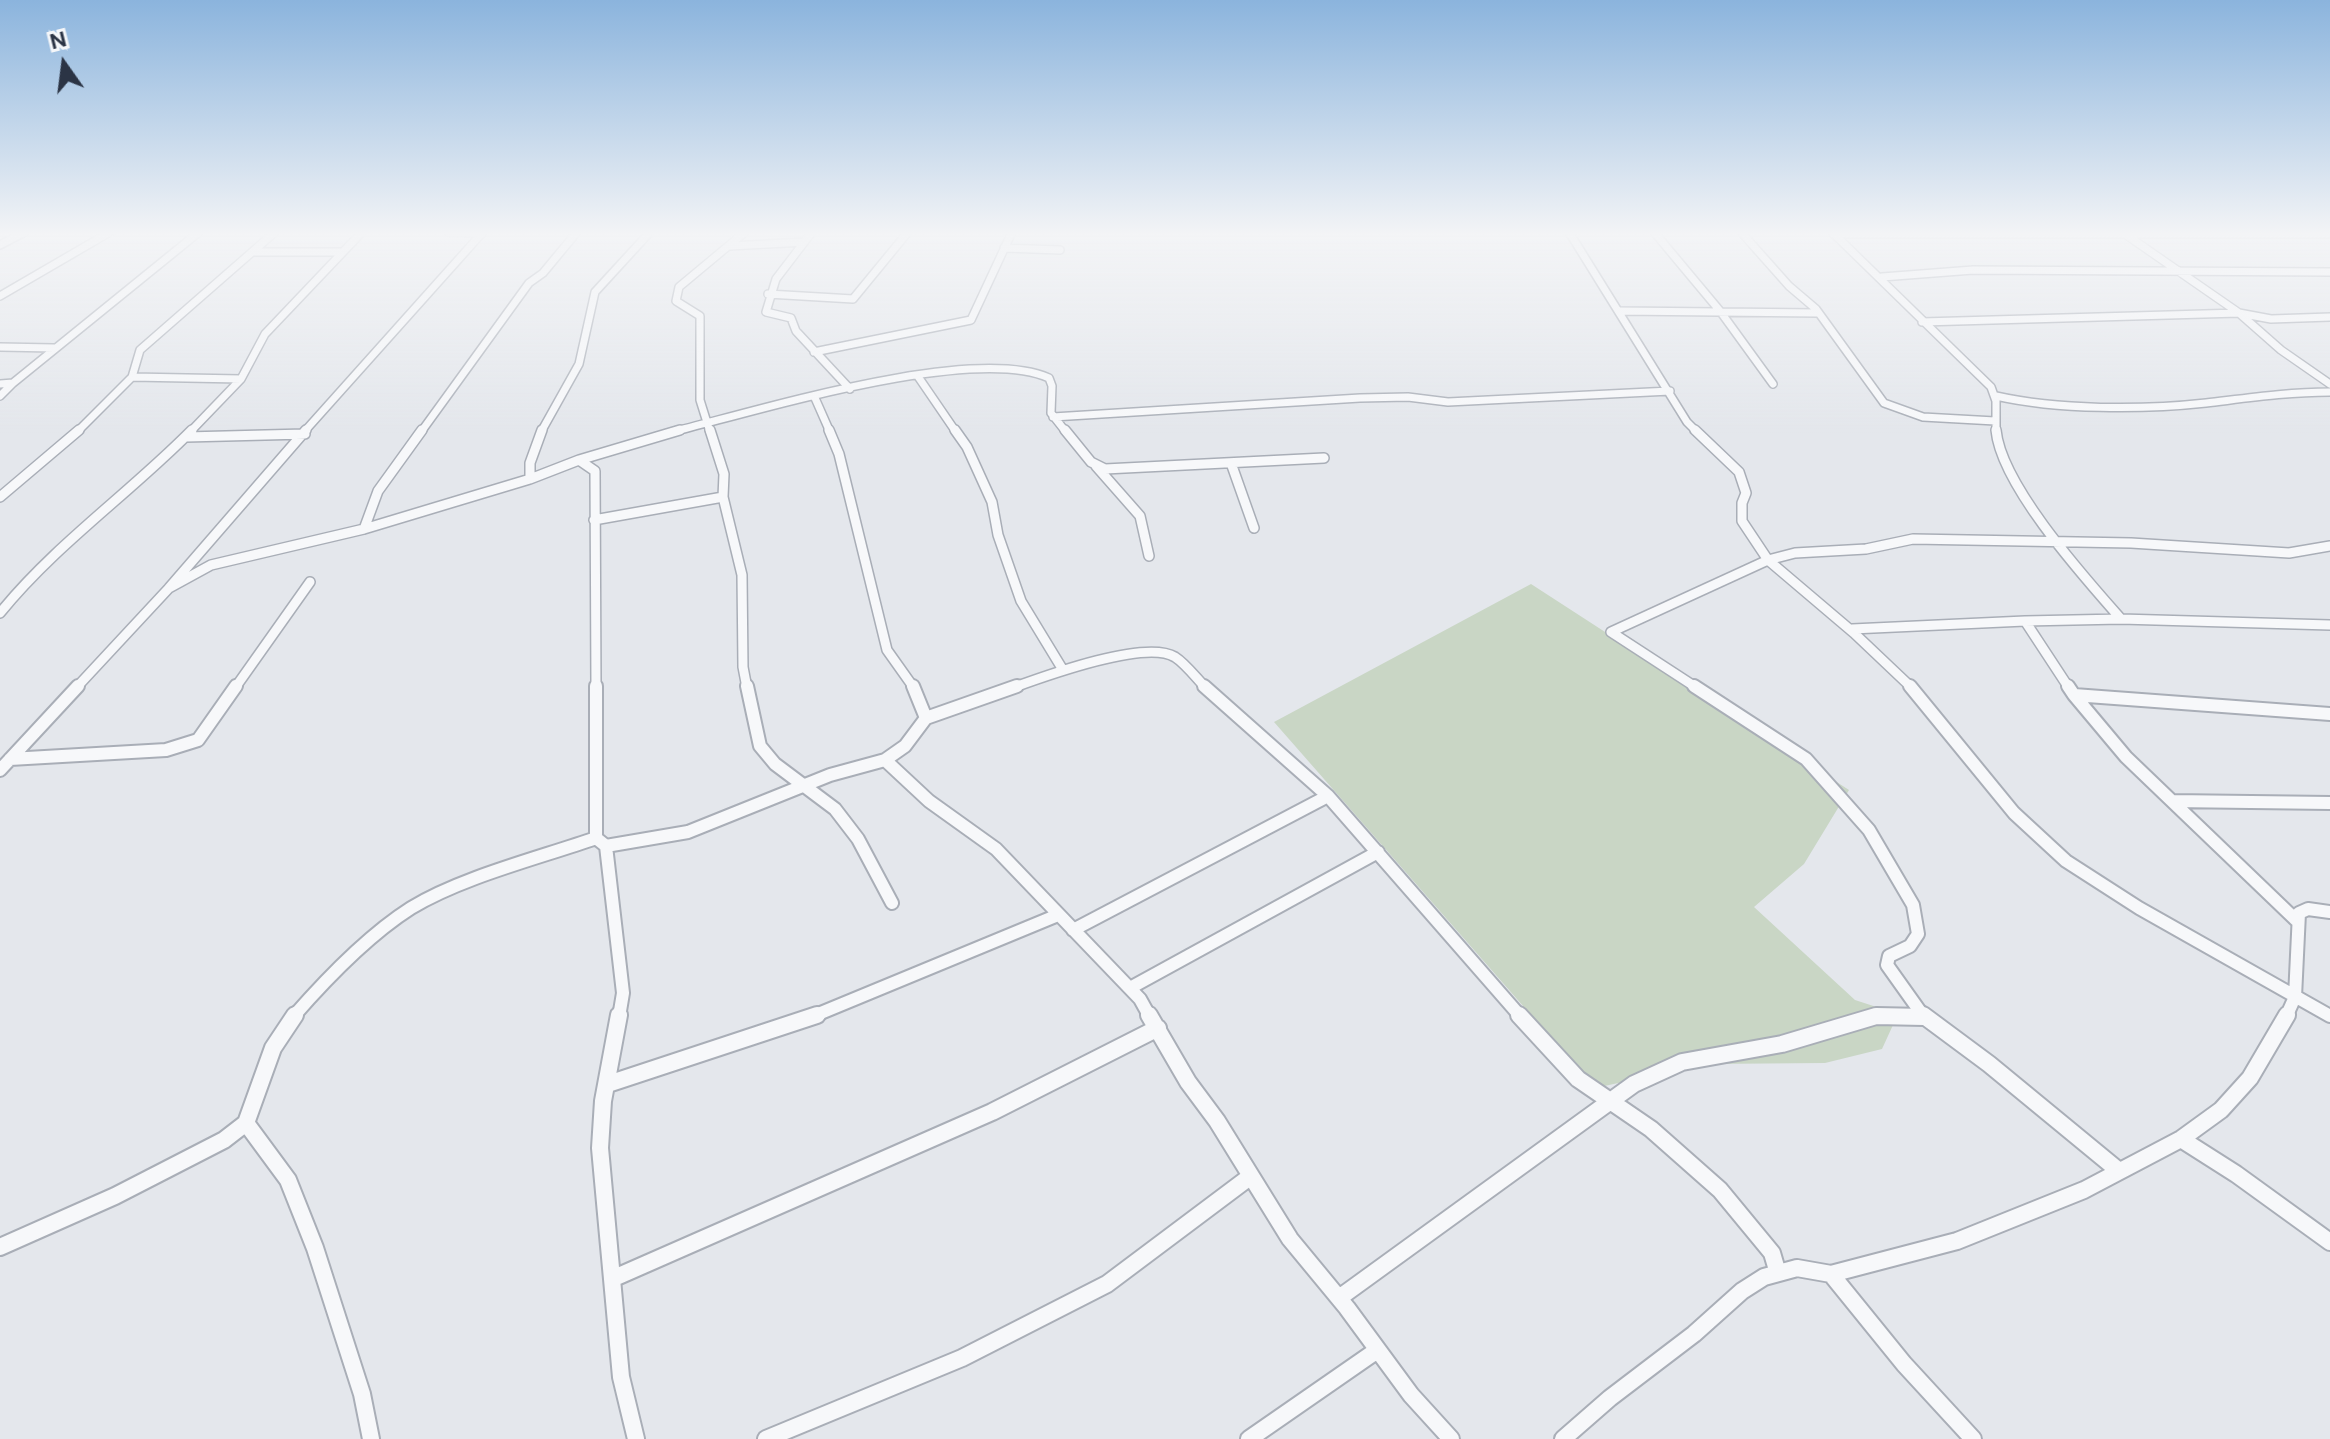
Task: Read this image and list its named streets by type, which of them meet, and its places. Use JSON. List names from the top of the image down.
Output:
{
  "north": "top"
}
